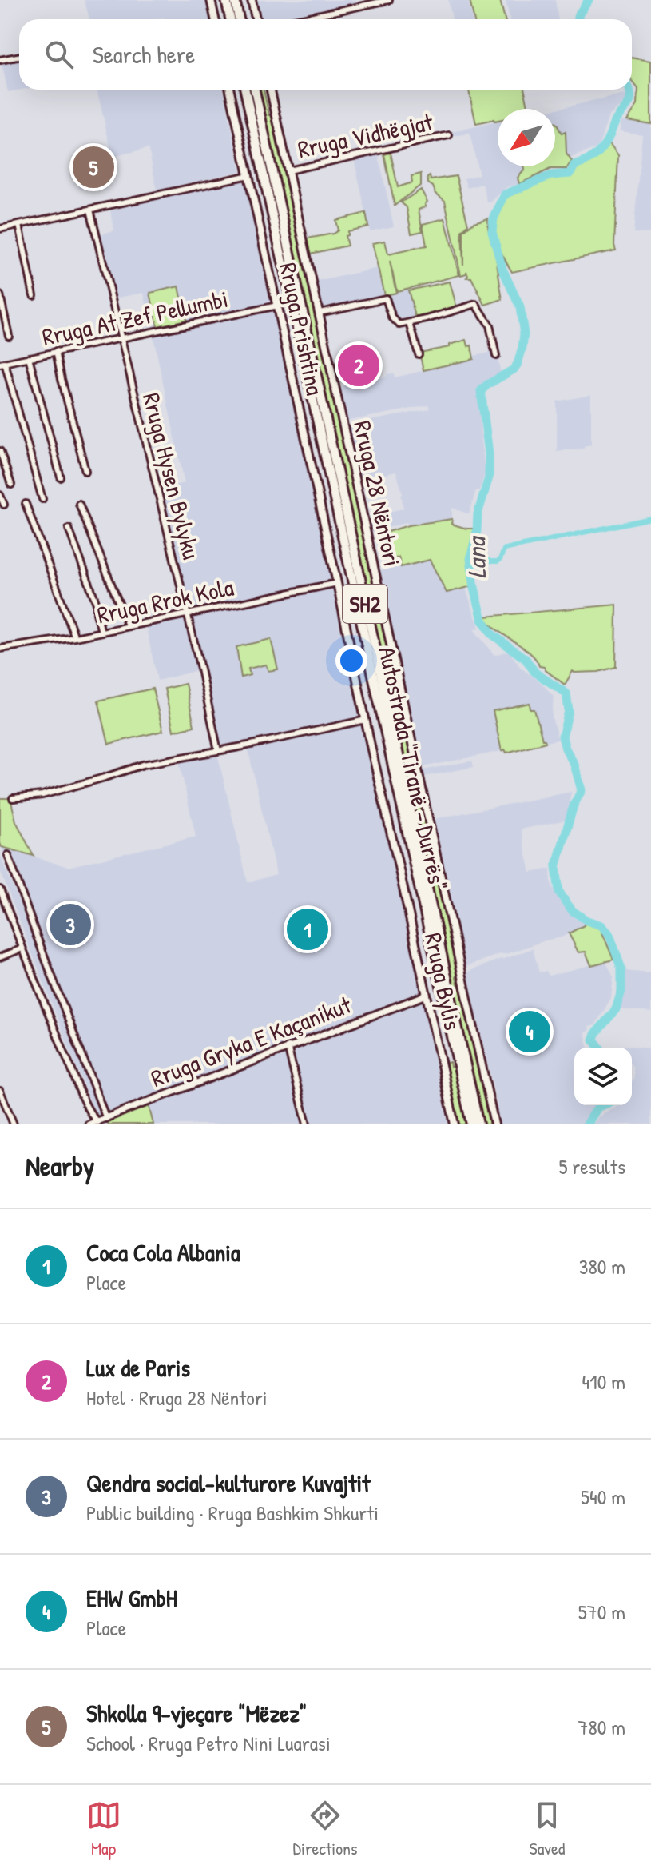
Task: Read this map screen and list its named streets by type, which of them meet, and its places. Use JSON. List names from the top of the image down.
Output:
{
  "streets": {
    "highway": ["SH2", "Autostrada \"Tiranë - Durrës\""],
    "main road": ["Rruga Prishtina", "Rruga 28 Nëntori", "Rruga Bylis"],
    "street": [
      "Rruga Vidhëgjat",
      "Rruga At Zef Pellumbi",
      "Rruga Hysen Bylyku",
      "Rruga Rrok Kola",
      "Rruga Gryka E Kaçanikut"
    ]
  },
  "crossings": [
    ["Rruga Vidhëgjat", "Rruga 28 Nëntori"],
    ["Rruga At Zef Pellumbi", "Rruga Prishtina"],
    ["Rruga At Zef Pellumbi", "Rruga Hysen Bylyku"],
    ["Rruga Prishtina", "Rruga Rrok Kola"],
    ["Rruga Prishtina", "Rruga Bylis"],
    ["Rruga Hysen Bylyku", "Rruga Rrok Kola"],
    ["Rruga Rrok Kola", "Rruga Bylis"],
    ["Rruga Bylis", "Rruga Gryka E Kaçanikut"]
  ],
  "water": ["Lana"],
  "north": "bottom left",
  "page": {
    "search": "Search here",
    "pins": [
      "5",
      "2",
      "3",
      "1",
      "4"
    ],
    "heading": ["Nearby", "5 results"],
    "list": [
      {
        "mark": "1",
        "name": "Coca Cola Albania",
        "note": "Place",
        "value": "380 m"
      },
      {
        "mark": "2",
        "name": "Lux de Paris",
        "note": "Hotel · Rruga 28 Nëntori",
        "value": "410 m"
      },
      {
        "mark": "3",
        "name": "Qendra social-kulturore Kuvajtit",
        "note": "Public building · Rruga Bashkim Shkurti",
        "value": "540 m"
      },
      {
        "mark": "4",
        "name": "EHW GmbH",
        "note": "Place",
        "value": "570 m"
      },
      {
        "mark": "5",
        "name": "Shkolla 9-vjeçare \"Mëzez\"",
        "note": "School · Rruga Petro Nini Luarasi",
        "value": "780 m"
      }
    ],
    "nav": ["Map", "Directions", "Saved"]
  }
}
